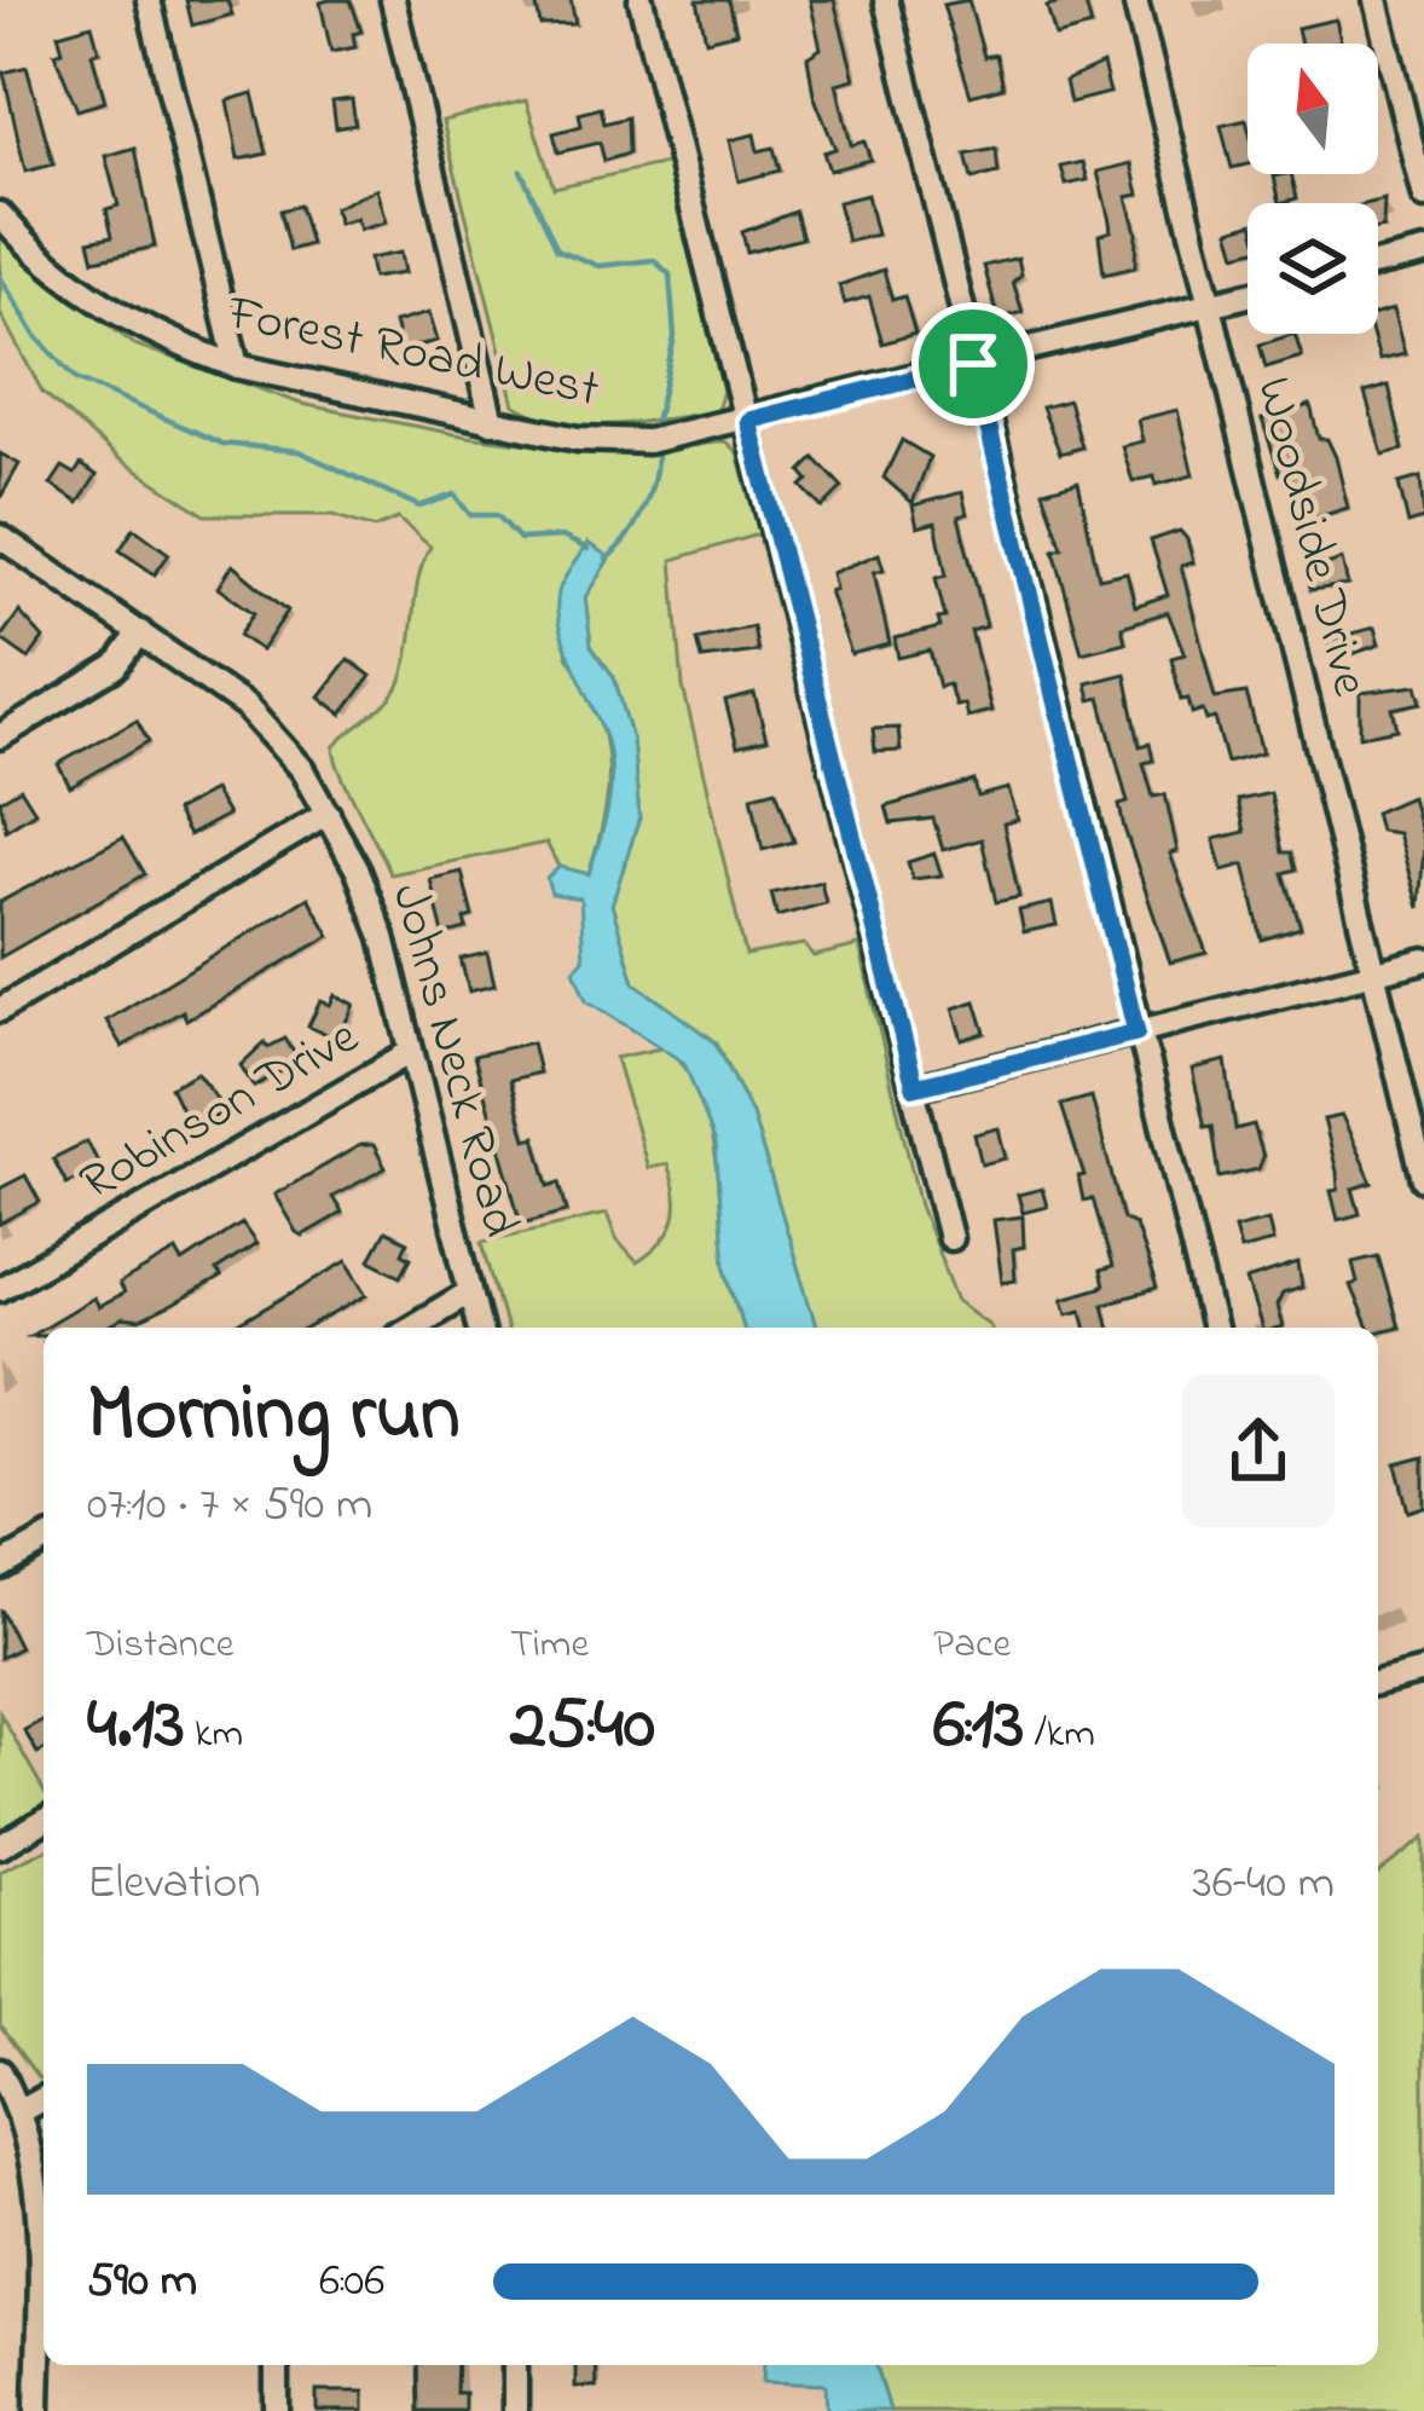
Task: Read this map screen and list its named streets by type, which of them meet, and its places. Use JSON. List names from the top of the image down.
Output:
{
  "streets": {
    "street": [
      "Forest Road West",
      "Woodside Drive",
      "Johns Neck Road",
      "Robinson Drive"
    ]
  },
  "crossings": [
    ["Forest Road West", "Woodside Drive"],
    ["Johns Neck Road", "Robinson Drive"]
  ],
  "north": "top",
  "page": {
    "heading": ["Morning run", "07:10 · 7 × 590 m"],
    "stats": [
      ["Distance", "4.13 km"],
      ["Time", "25:40"],
      ["Pace", "6:13 /km"]
    ],
    "chart": ["Elevation", "36–40 m"],
    "list": [
      {
        "name": "590 m",
        "note": "6:06"
      }
    ]
  }
}
